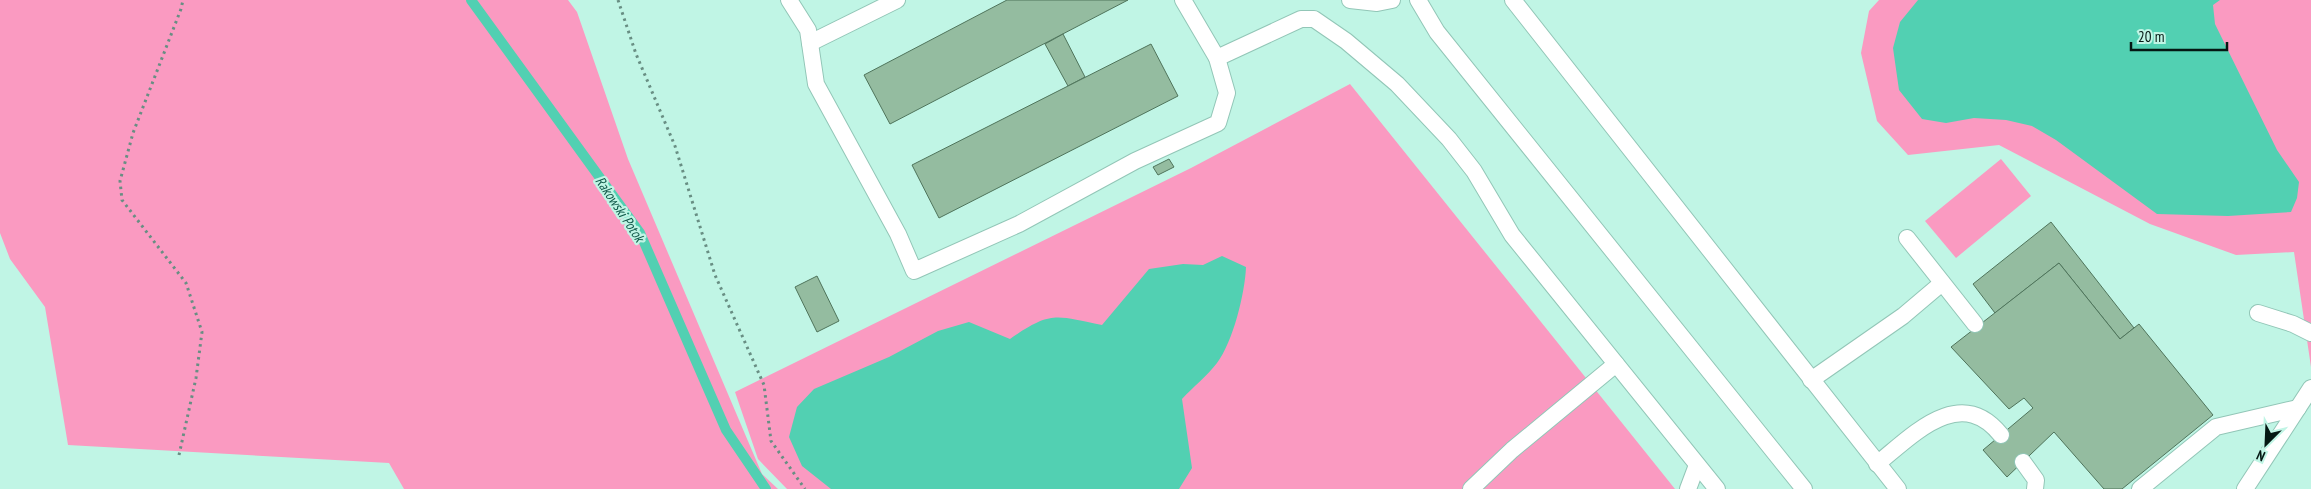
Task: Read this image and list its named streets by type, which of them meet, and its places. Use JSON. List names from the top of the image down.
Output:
{
  "water": ["Rakowski Potok"],
  "scale_bar": "20 m",
  "north": "bottom left"
}
